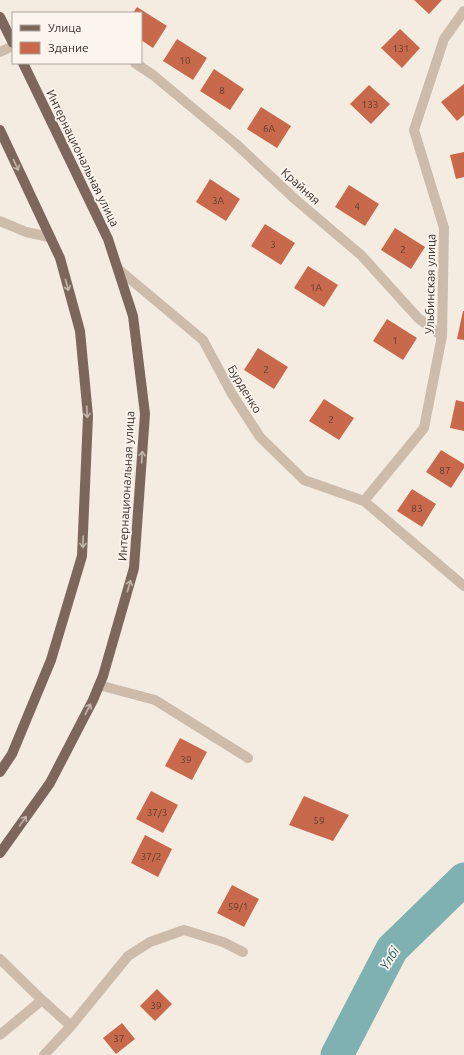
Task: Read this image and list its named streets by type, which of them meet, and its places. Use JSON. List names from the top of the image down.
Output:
{
  "streets": {
    "main road": ["Интернациональная улица"],
    "street": ["Крайняя", "Ульбинская улица", "Бурденко"]
  },
  "crossings": [
    ["Интернациональная улица", "Бурденко"],
    ["Крайняя", "Ульбинская улица"],
    ["Ульбинская улица", "Бурденко"]
  ],
  "water": ["Үлбі"],
  "house_numbers": [
    "131",
    "10",
    "8",
    "133",
    "6А",
    "3А",
    "4",
    "3",
    "2",
    "1А",
    "1",
    "2",
    "2",
    "87",
    "83",
    "39",
    "37/3",
    "59",
    "37/2",
    "59/1",
    "39",
    "37"
  ],
  "legend": ["Улица", "Здание"]
}
